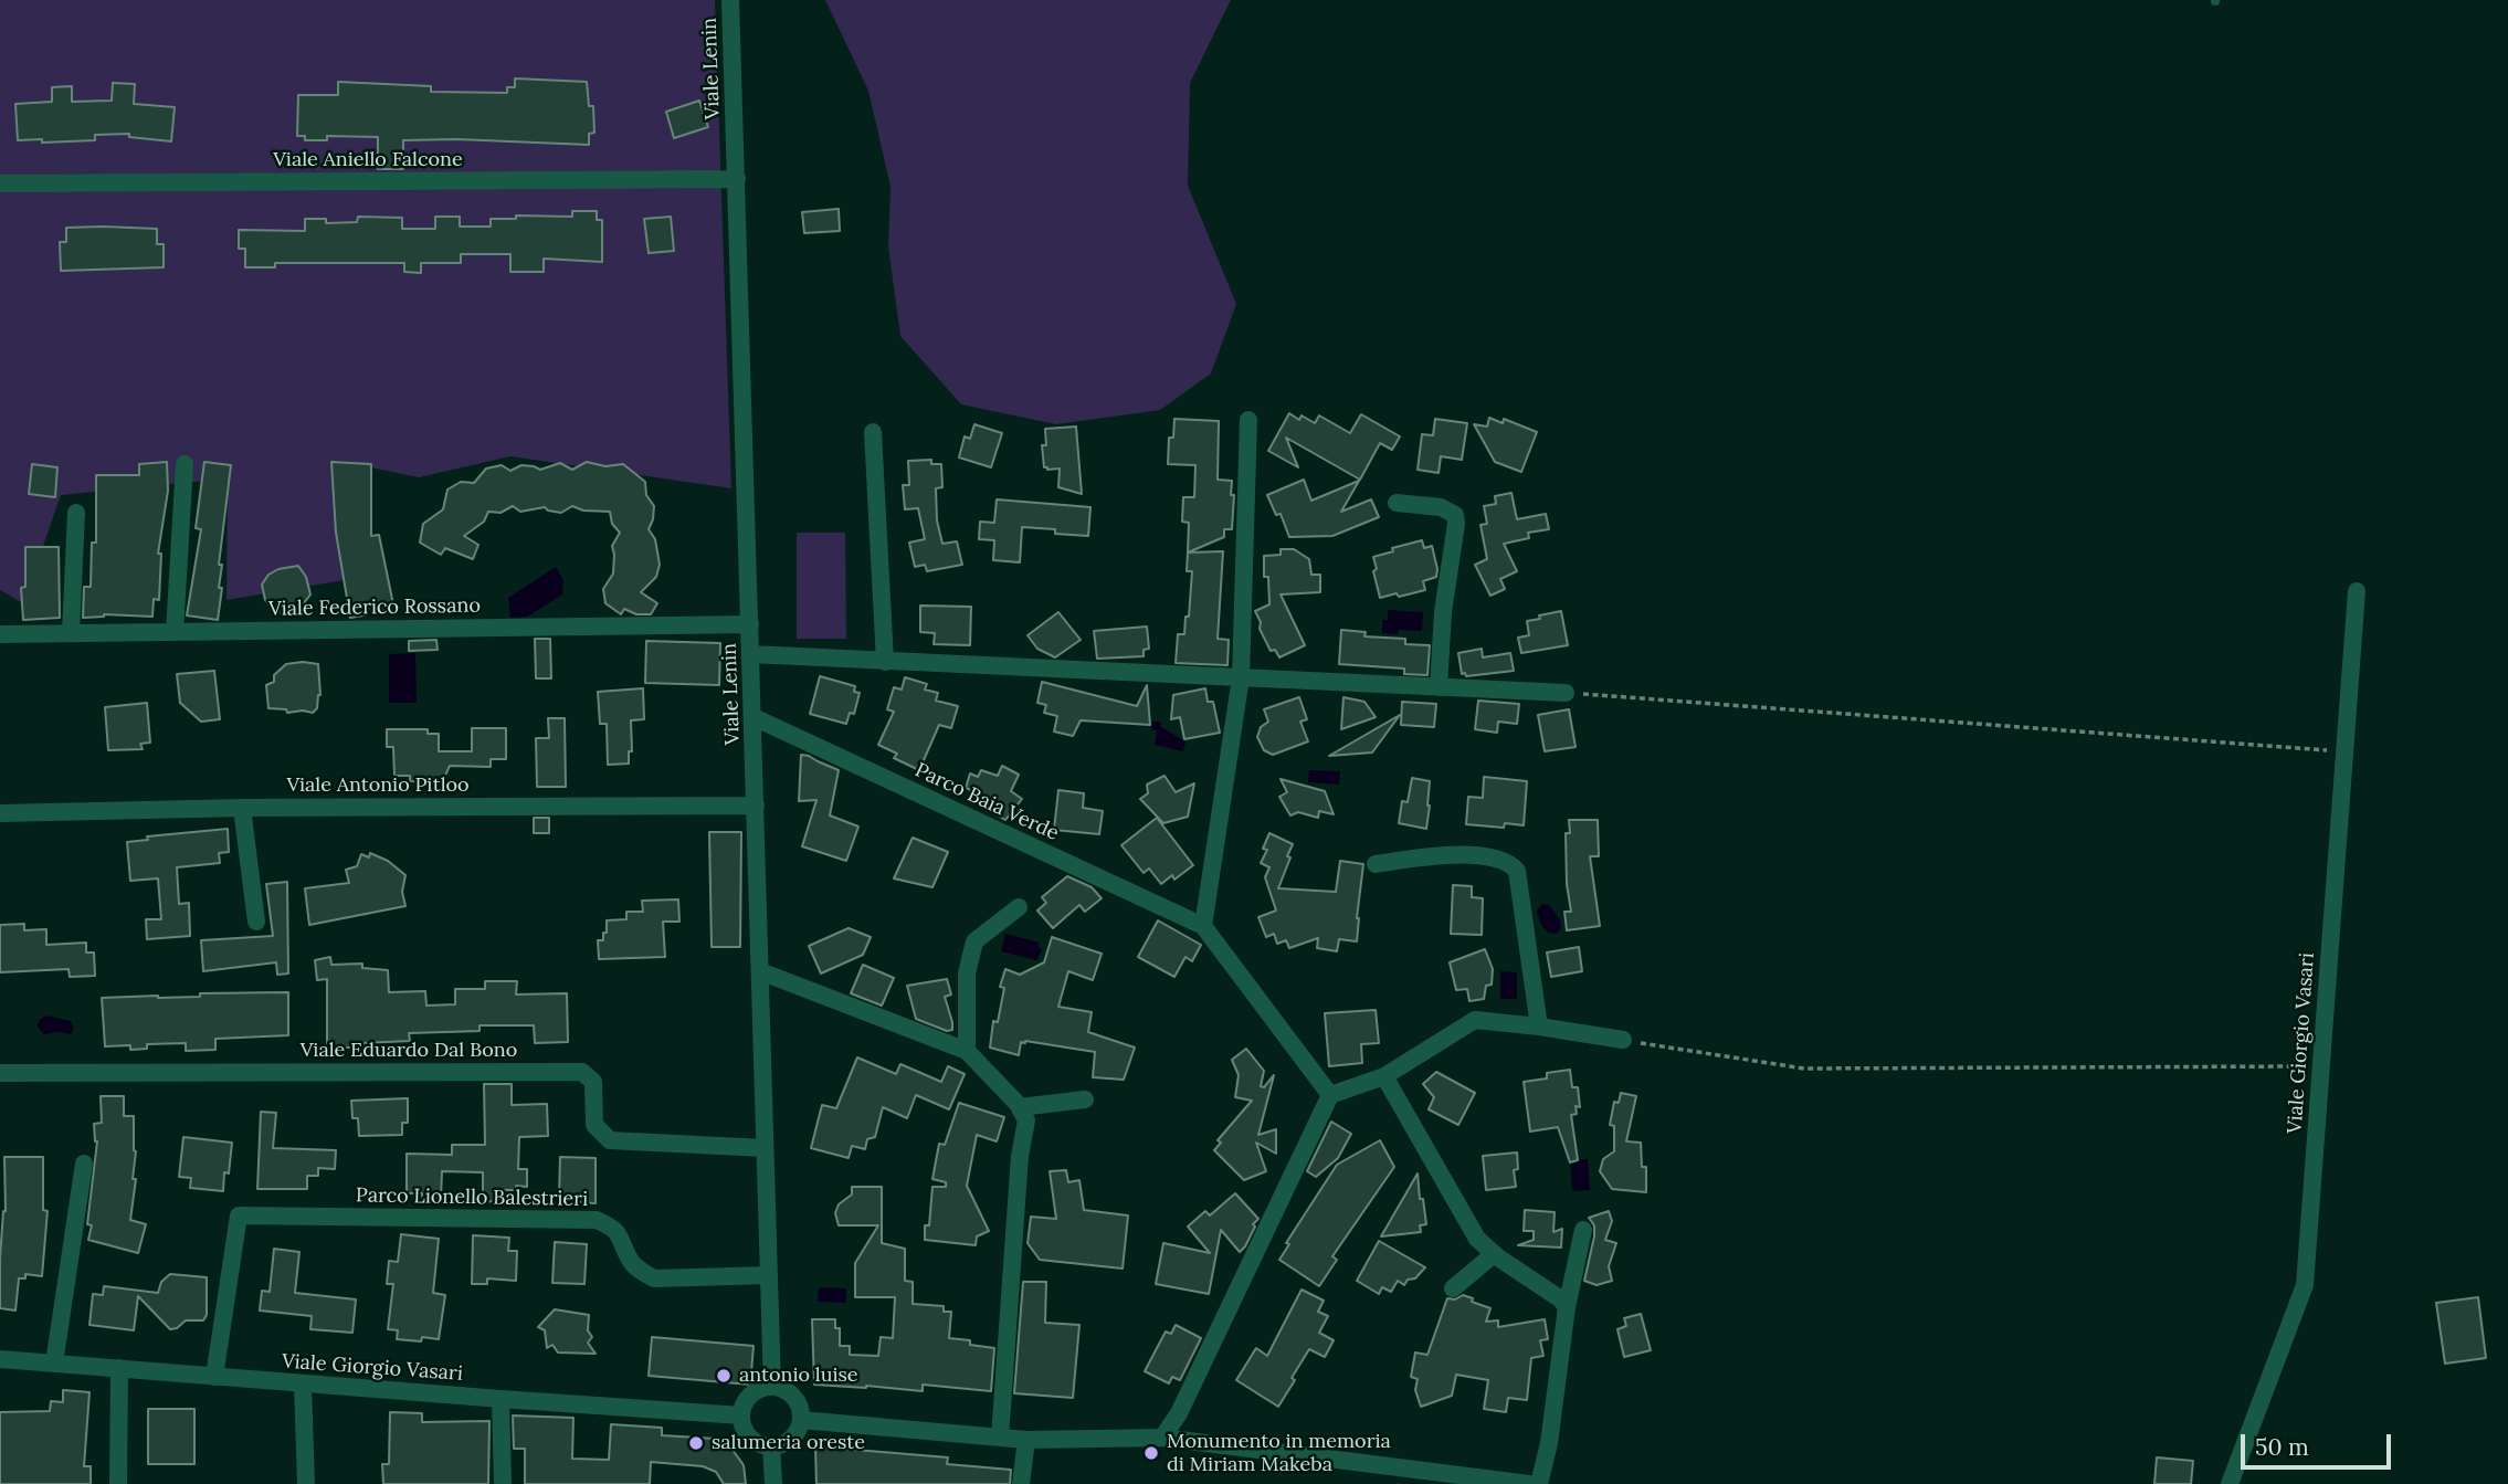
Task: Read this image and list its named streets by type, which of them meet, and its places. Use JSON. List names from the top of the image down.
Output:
{
  "streets": {
    "street": [
      "Viale Lenin",
      "Viale Aniello Falcone",
      "Viale Federico Rossano",
      "Viale Antonio Pitloo",
      "Parco Baia Verde",
      "Viale Giorgio Vasari",
      "Viale Eduardo Dal Bono",
      "Parco Lionello Balestrieri"
    ]
  },
  "crossings": [
    ["Viale Lenin", "Viale Aniello Falcone"],
    ["Viale Lenin", "Viale Federico Rossano"],
    ["Viale Lenin", "Viale Antonio Pitloo"],
    ["Viale Lenin", "Parco Baia Verde"],
    ["Viale Lenin", "Viale Giorgio Vasari"],
    ["Viale Lenin", "Viale Eduardo Dal Bono"],
    ["Viale Lenin", "Parco Lionello Balestrieri"],
    ["Viale Giorgio Vasari", "Parco Lionello Balestrieri"]
  ],
  "places": ["antonio luise", "salumeria oreste", "Monumento in memoria di Miriam Makeba"],
  "scale_bar": "50 m"
}
